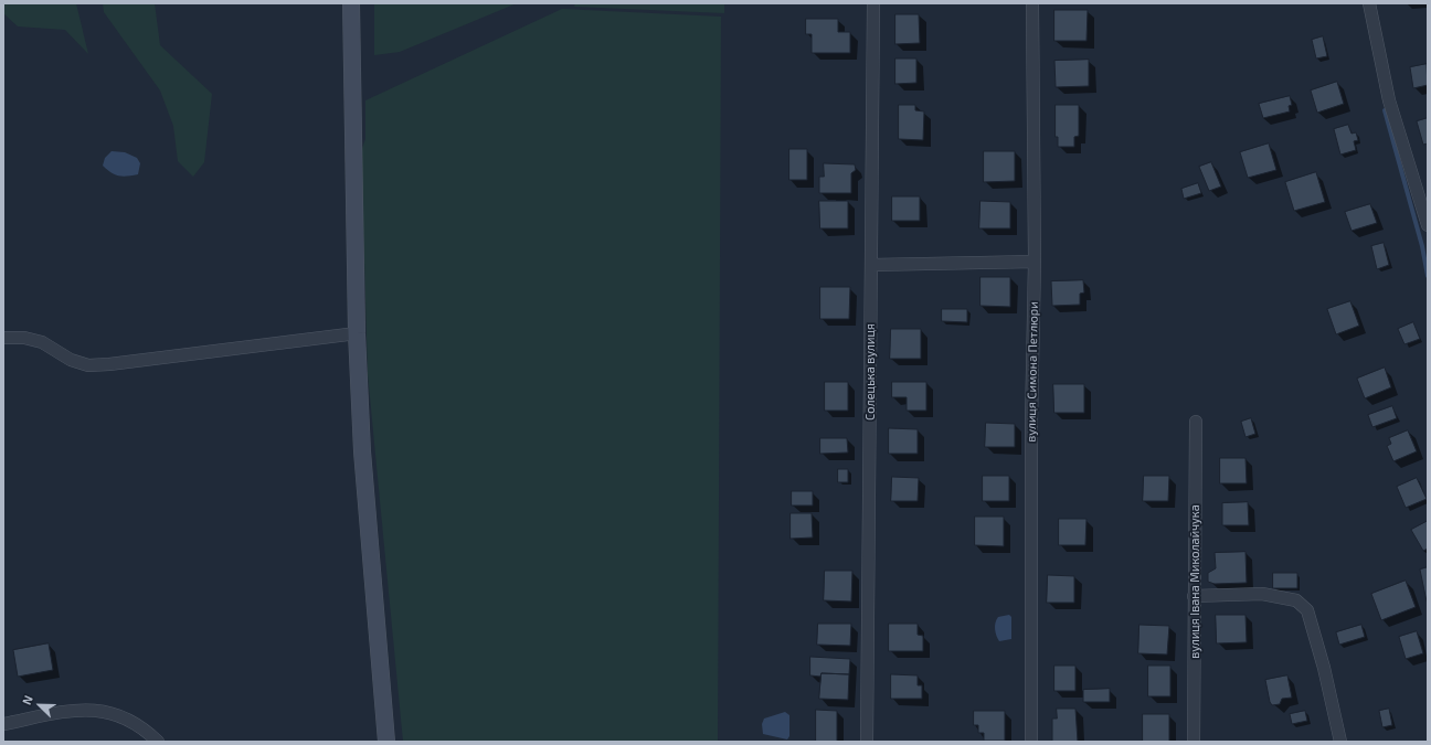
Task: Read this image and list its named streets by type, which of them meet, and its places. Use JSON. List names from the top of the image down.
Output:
{
  "streets": {
    "street": ["Солецька вулиця", "вулиця Симона Петлюри", "вулиця Івана Миколайчука"]
  },
  "north": "top left"
}
